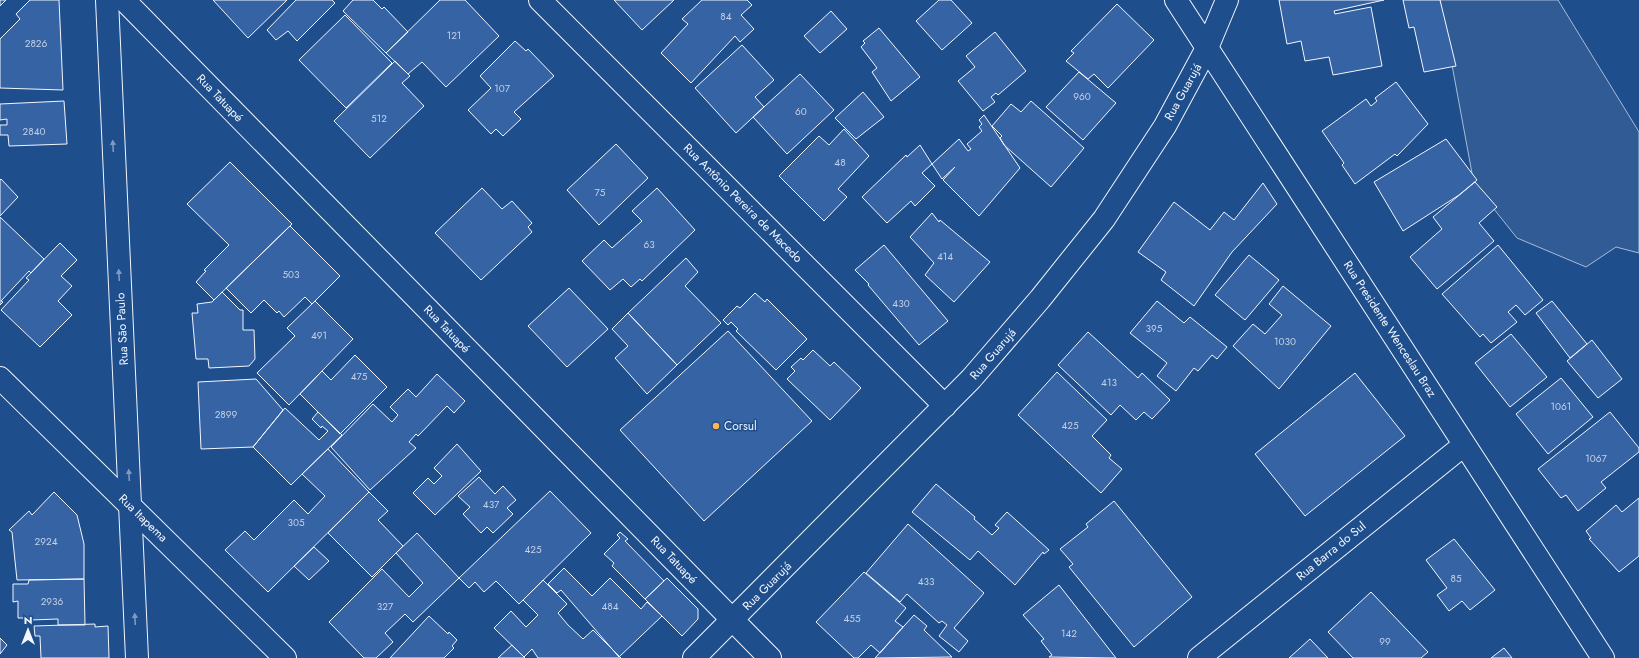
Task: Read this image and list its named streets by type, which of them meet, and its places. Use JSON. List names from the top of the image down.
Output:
{
  "streets": {
    "street": [
      "Rua Guarujá",
      "Rua Tatuapé",
      "Rua Antônio Pereira de Macedo",
      "Rua São Paulo",
      "Rua Presidente Wenceslau Braz",
      "Rua Itapema",
      "Rua Barra do Sul"
    ]
  },
  "crossings": [
    ["Rua Guarujá", "Rua Tatuapé"],
    ["Rua Guarujá", "Rua Antônio Pereira de Macedo"],
    ["Rua Guarujá", "Rua Presidente Wenceslau Braz"],
    ["Rua São Paulo", "Rua Itapema"],
    ["Rua Presidente Wenceslau Braz", "Rua Barra do Sul"]
  ],
  "one_way": ["Rua São Paulo"],
  "places": ["Corsul"],
  "house_numbers": [
    "84",
    "121",
    "2826",
    "107",
    "960",
    "60",
    "512",
    "2840",
    "48",
    "75",
    "63",
    "414",
    "503",
    "430",
    "395",
    "491",
    "1030",
    "475",
    "413",
    "1061",
    "2899",
    "425",
    "1067",
    "437",
    "305",
    "2924",
    "425",
    "85",
    "433",
    "2936",
    "327",
    "484",
    "455",
    "142",
    "99"
  ],
  "north": "top"
}
